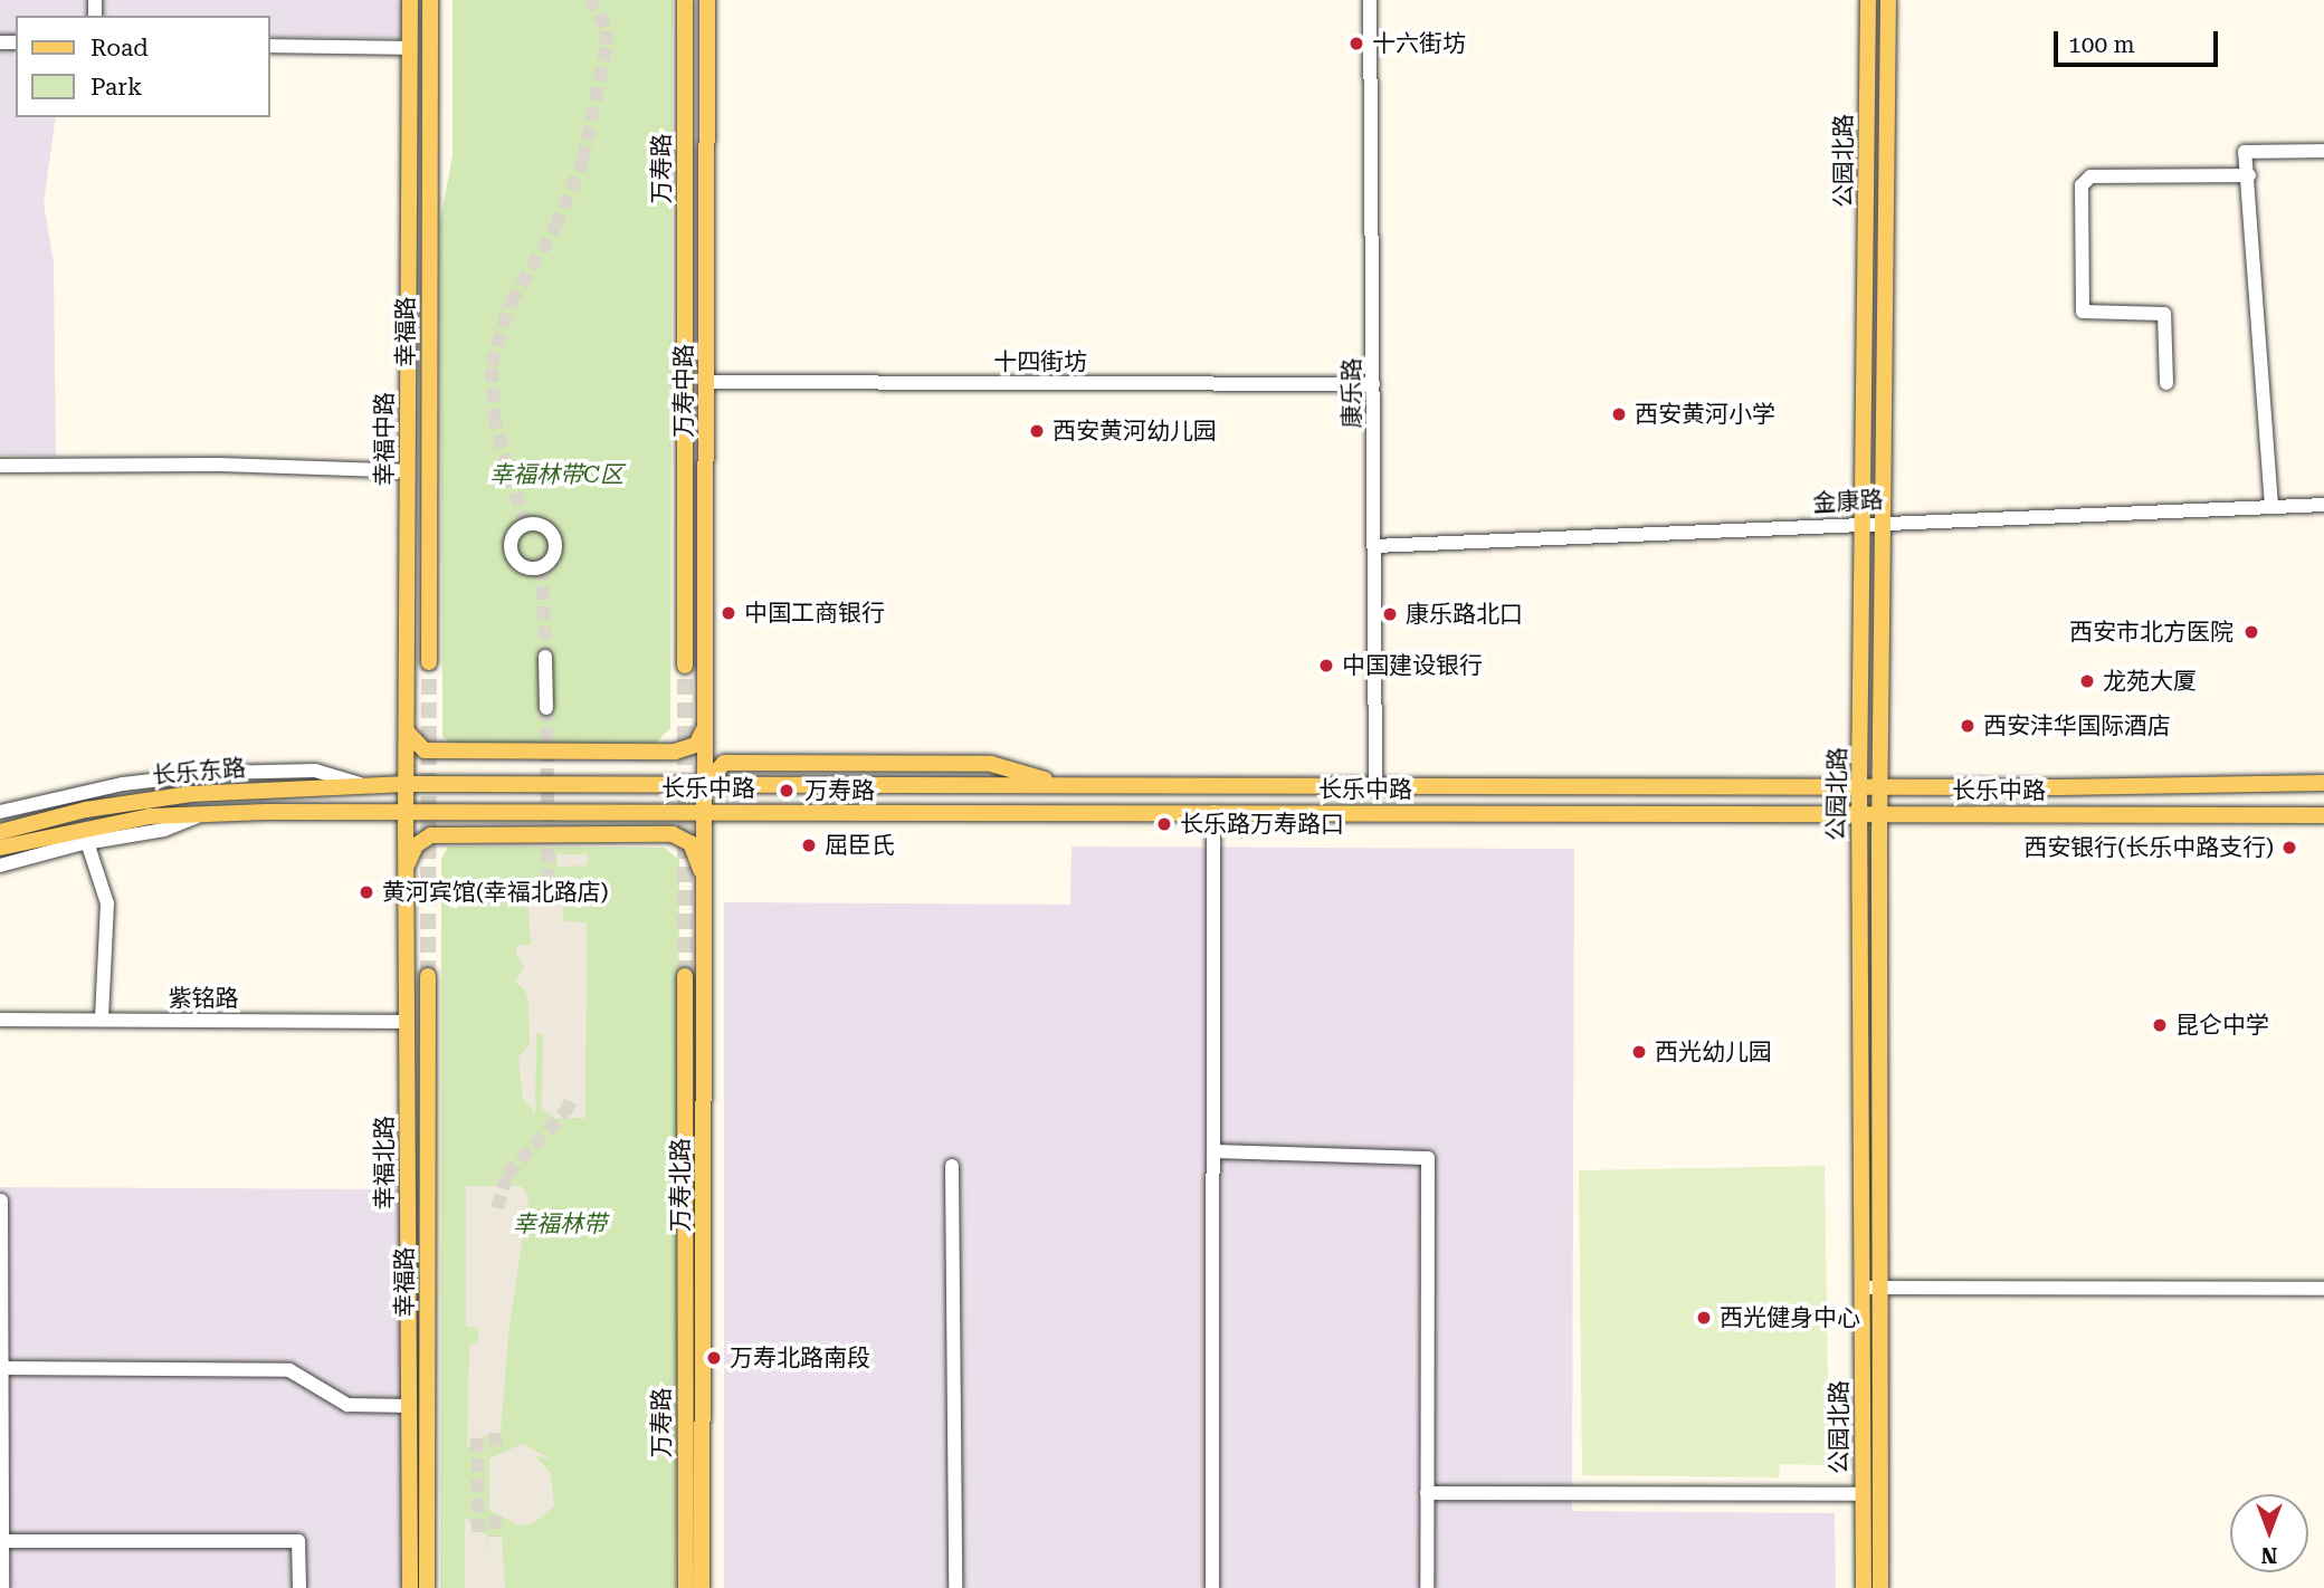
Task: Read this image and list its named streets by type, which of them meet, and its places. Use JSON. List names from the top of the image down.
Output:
{
  "streets": {
    "main road": [
      "公园北路",
      "万寿路",
      "幸福路",
      "万寿中路",
      "幸福中路",
      "长乐东路",
      "长乐中路",
      "幸福北路",
      "万寿北路"
    ],
    "street": [
      "十四街坊",
      "康乐路",
      "金康路",
      "紫铭路"
    ]
  },
  "crossings": [
    ["公园北路", "金康路"],
    ["公园北路", "长乐中路"],
    ["十四街坊", "万寿中路"],
    ["十四街坊", "康乐路"],
    ["万寿中路", "长乐中路"],
    ["万寿中路", "万寿北路"],
    ["康乐路", "金康路"],
    ["康乐路", "长乐中路"],
    ["幸福中路", "长乐东路"],
    ["幸福中路", "长乐中路"],
    ["幸福中路", "幸福北路"],
    ["长乐东路", "长乐中路"],
    ["长乐东路", "幸福北路"],
    ["长乐中路", "幸福北路"],
    ["长乐中路", "万寿北路"],
    ["紫铭路", "幸福北路"]
  ],
  "parks": ["幸福林带C区", "幸福林带"],
  "places": [
    "十六街坊",
    "西安黄河小学",
    "西安黄河幼儿园",
    "中国工商银行",
    "康乐路北口",
    "西安市北方医院",
    "中国建设银行",
    "龙苑大厦",
    "西安沣华国际酒店",
    "万寿路",
    "长乐路万寿路口",
    "屈臣氏",
    "西安银行(长乐中路支行)",
    "黄河宾馆(幸福北路店)",
    "昆仑中学",
    "西光幼儿园",
    "西光健身中心",
    "万寿北路南段"
  ],
  "legend": ["Road", "Park"],
  "scale_bar": "100 m",
  "north": "bottom"
}
